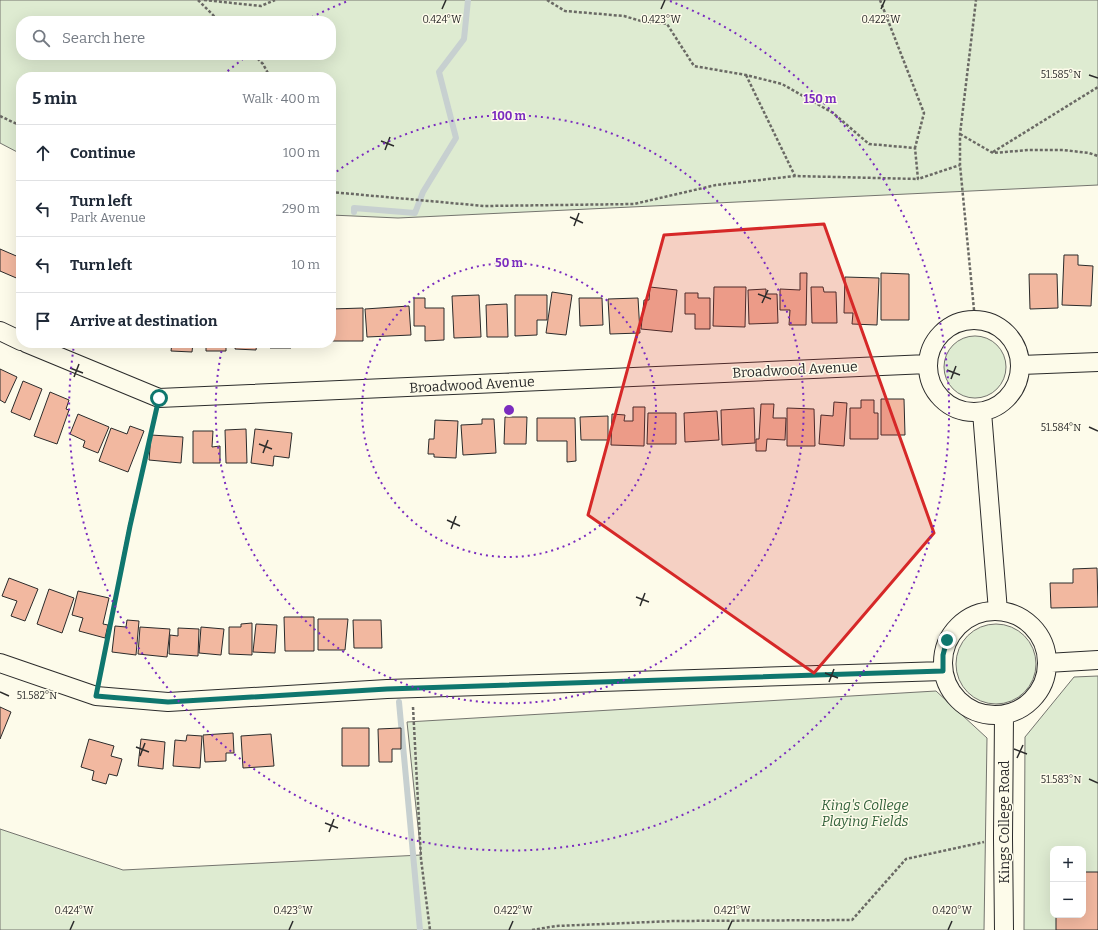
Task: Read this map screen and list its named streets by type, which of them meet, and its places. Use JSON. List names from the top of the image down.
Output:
{
  "streets": {
    "street": ["Broadwood Avenue", "Kings College Road"]
  },
  "parks": ["King's College Playing Fields"],
  "page": {
    "search": "Search here",
    "heading": ["5 min", "Walk · 400 m"],
    "list": [
      ["Continue", "100 m"],
      ["Turn left", "Park Avenue", "290 m"],
      ["Turn left", "10 m"],
      "Arrive at destination"
    ],
    "map_buttons": ["+", "−"]
  },
  "coordinates": [
    "0.424°W",
    "0.423°W",
    "0.422°W",
    "51.585°N",
    "51.584°N",
    "51.582°N",
    "51.583°N",
    "0.421°W",
    "0.420°W"
  ],
  "rings": ["150 m", "100 m", "50 m"]
}
